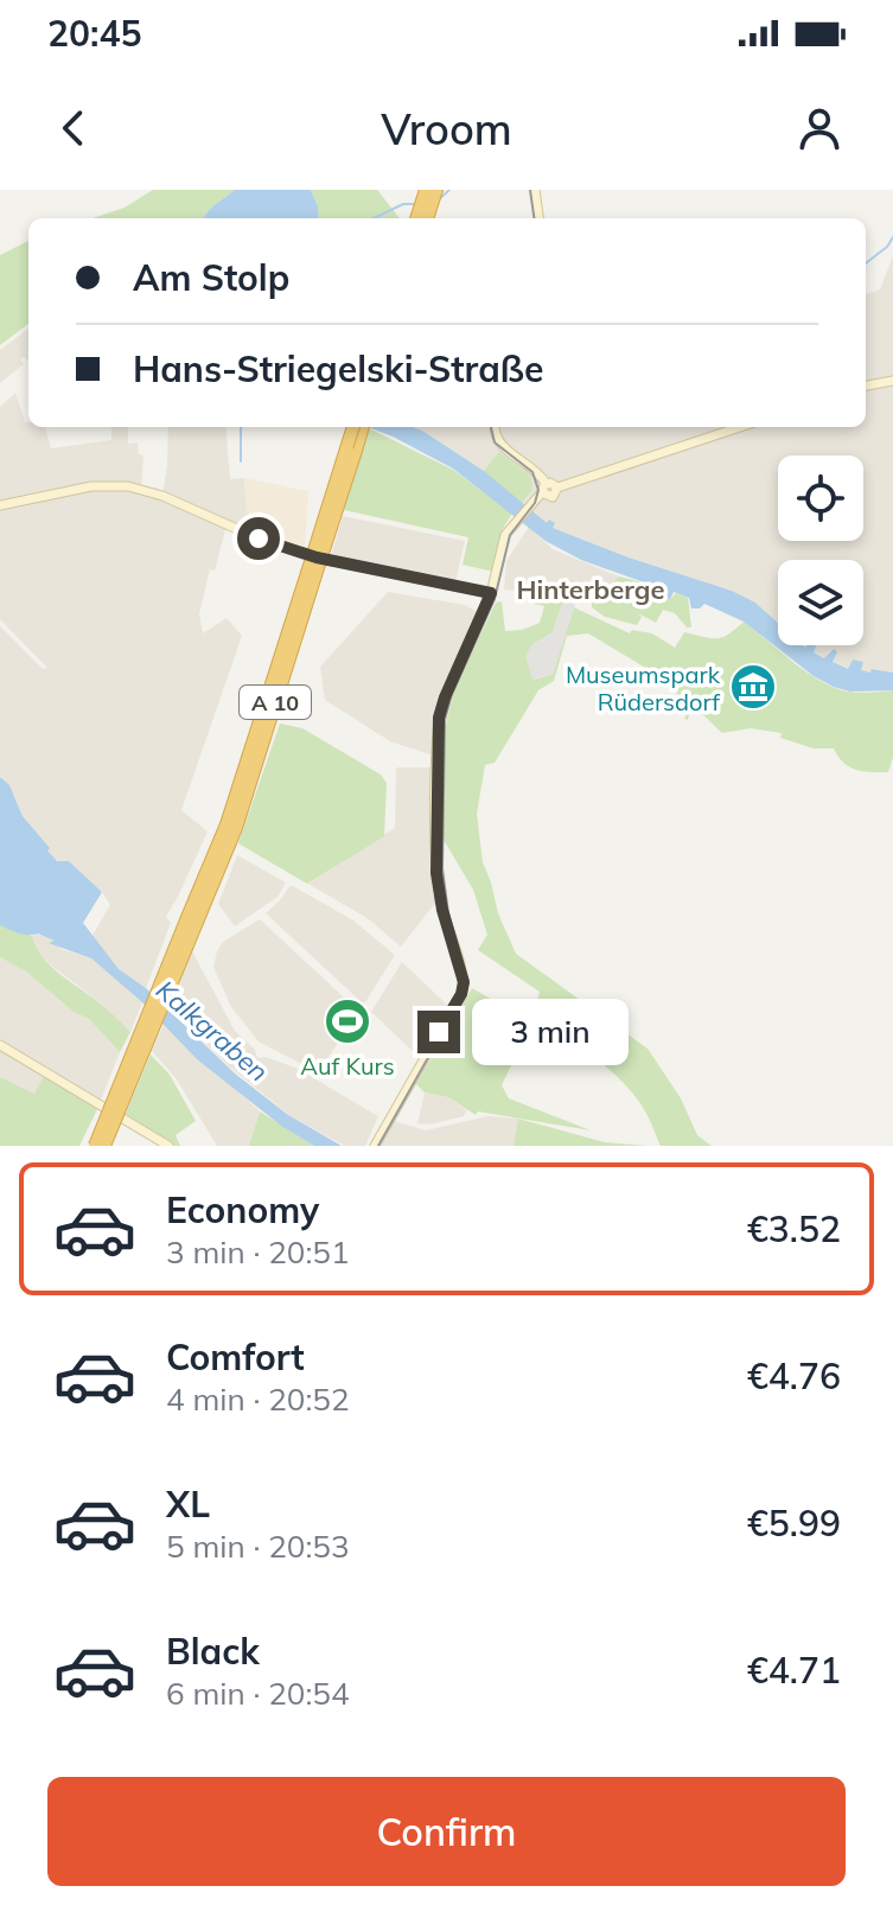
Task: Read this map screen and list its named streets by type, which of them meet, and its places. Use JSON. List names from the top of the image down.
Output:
{
  "streets": {
    "highway": ["A 10"]
  },
  "districts": ["Hinterberge"],
  "water": ["Kalkgraben"],
  "places": {
    "museum": ["Museumspark Rüdersdorf"],
    "sports": ["Auf Kurs"]
  },
  "page": {
    "status": "20:45",
    "header": "Vroom",
    "banner": ["Am Stolp", "Hans-Striegelski-Straße"],
    "bubble": "3 min",
    "list": [
      {
        "name": "Economy",
        "note": "3 min · 20:51",
        "value": "€3.52"
      },
      {
        "name": "Comfort",
        "note": "4 min · 20:52",
        "value": "€4.76"
      },
      {
        "name": "XL",
        "note": "5 min · 20:53",
        "value": "€5.99"
      },
      {
        "name": "Black",
        "note": "6 min · 20:54",
        "value": "€4.71"
      }
    ],
    "buttons": "Confirm"
  }
}
